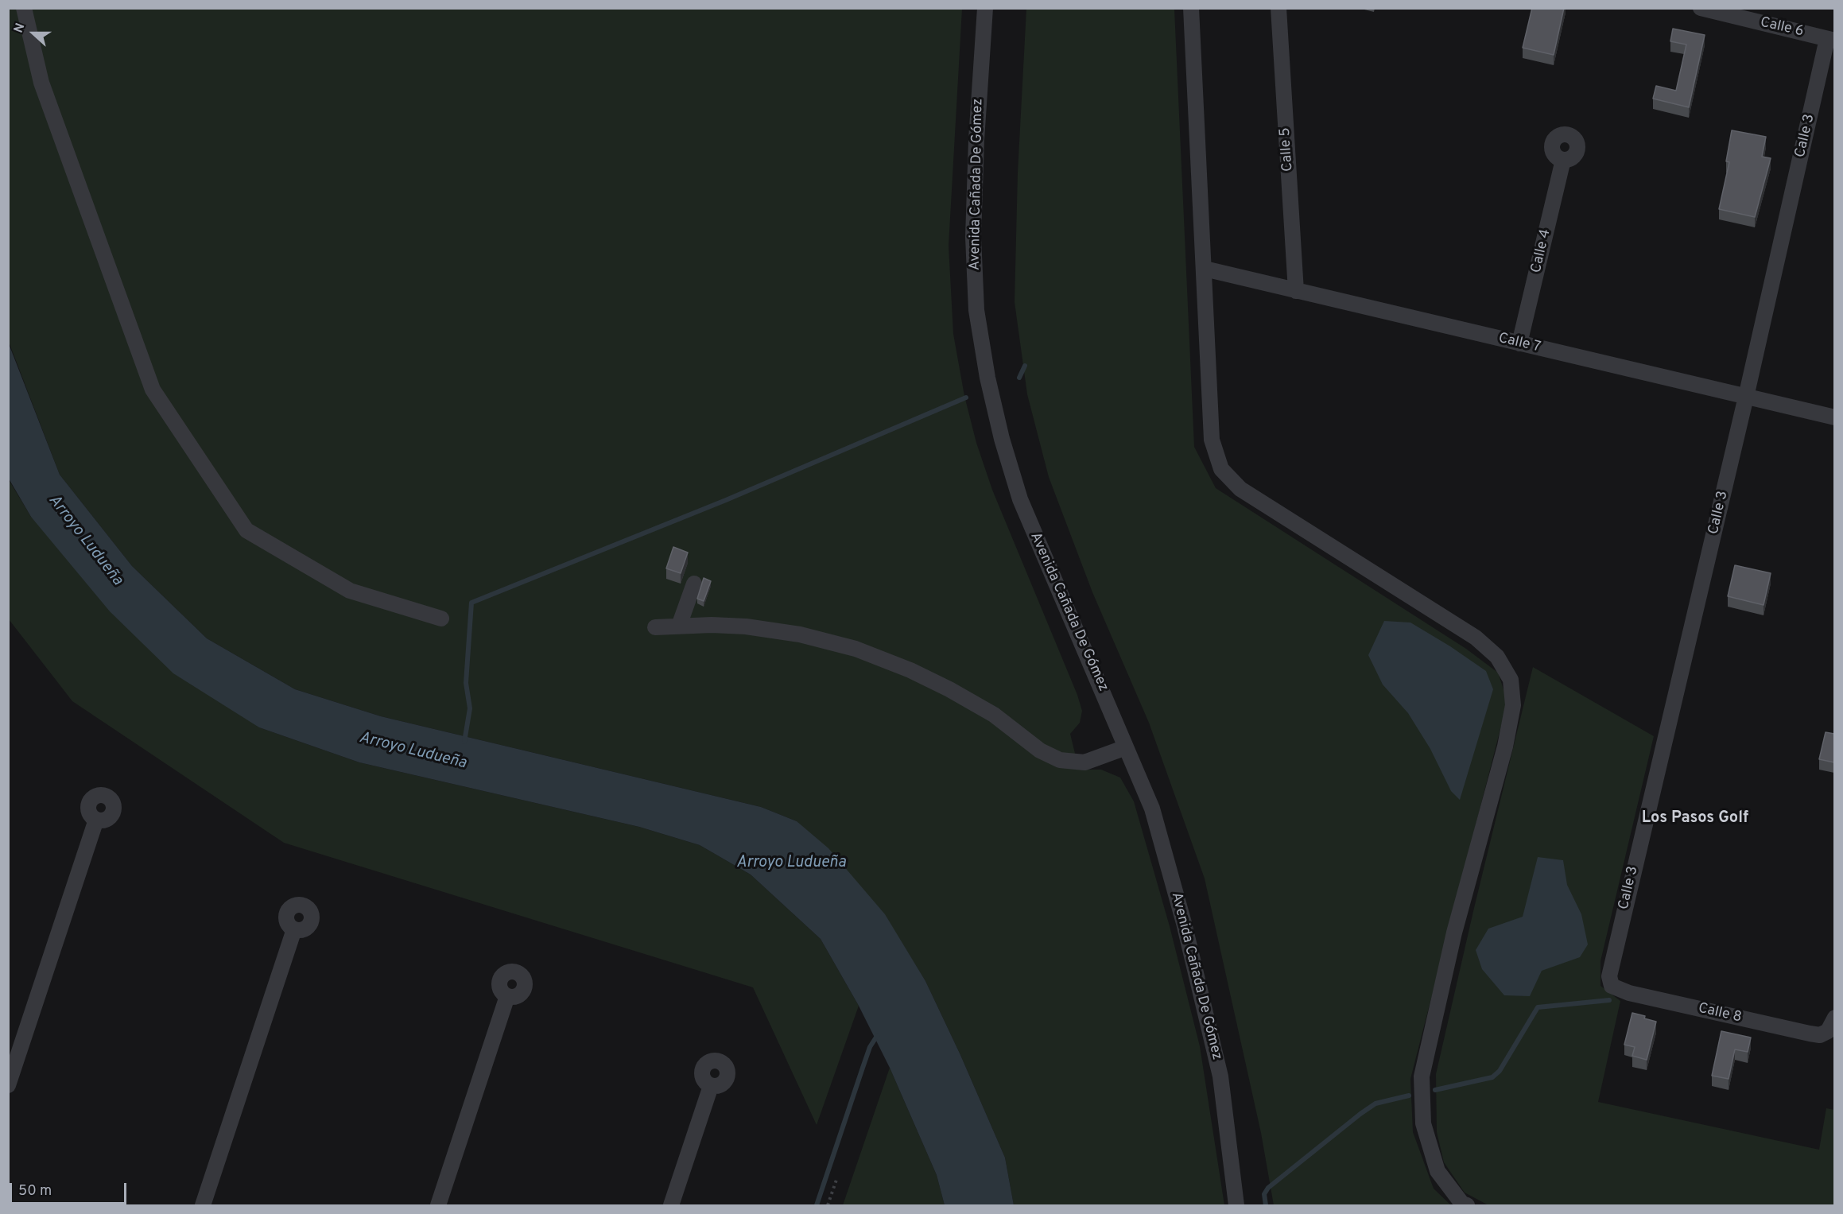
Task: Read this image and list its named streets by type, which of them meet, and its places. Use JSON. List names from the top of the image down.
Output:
{
  "streets": {
    "street": [
      "Calle 6",
      "Calle 3",
      "Calle 5",
      "Avenida Cañada De Gómez",
      "Calle 4",
      "Calle 7",
      "Calle 8"
    ]
  },
  "crossings": [
    ["Calle 6", "Calle 3"],
    ["Calle 3", "Calle 7"],
    ["Calle 3", "Calle 8"],
    ["Calle 5", "Calle 7"],
    ["Calle 4", "Calle 7"]
  ],
  "districts": ["Los Pasos Golf"],
  "water": ["Arroyo Ludueña"],
  "scale_bar": "50 m",
  "north": "left"
}
